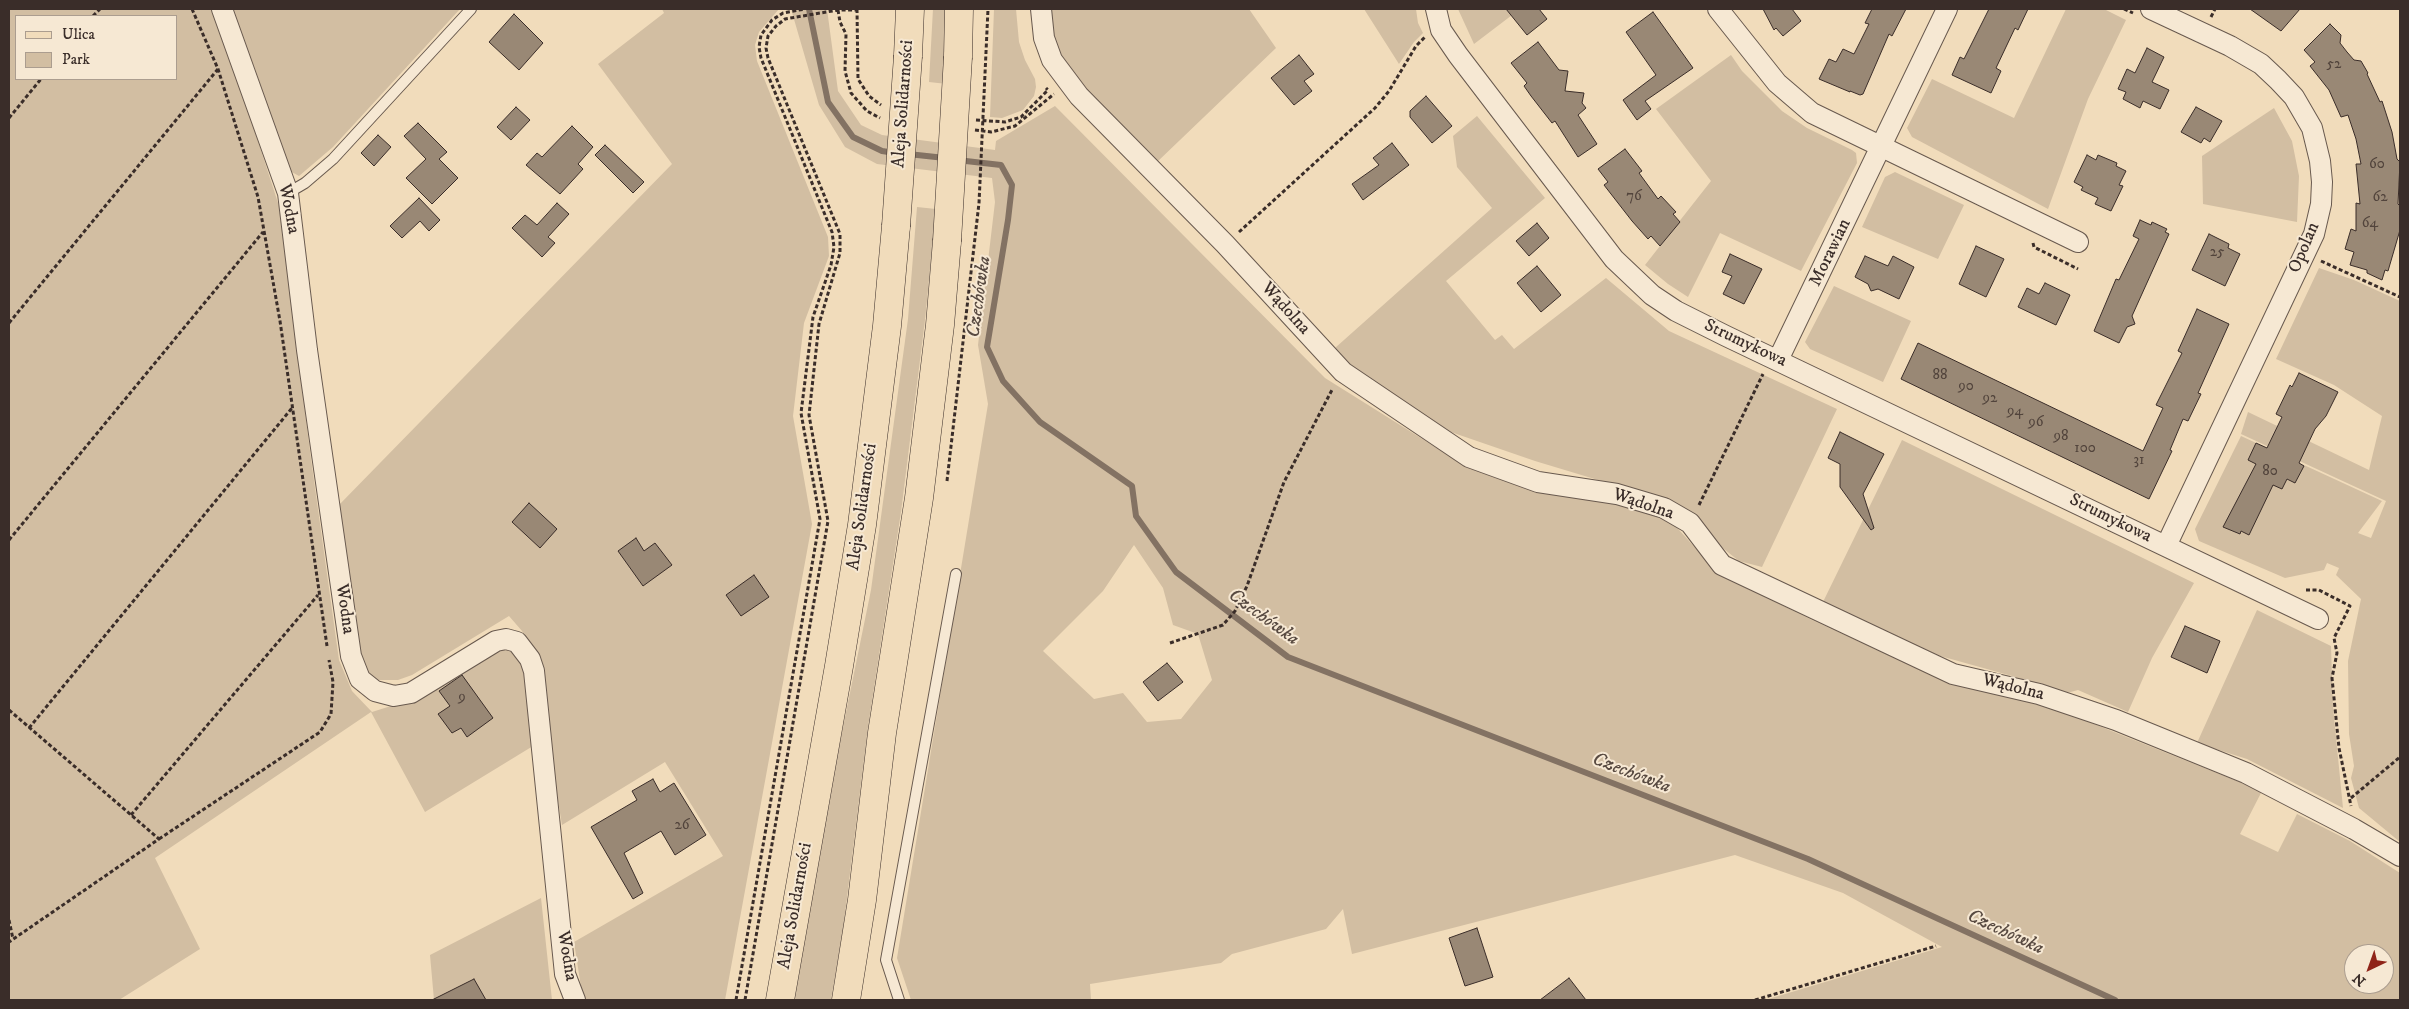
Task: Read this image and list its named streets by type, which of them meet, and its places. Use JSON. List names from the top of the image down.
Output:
{
  "streets": {
    "main road": ["Aleja Solidarności"],
    "street": [
      "Wodna",
      "Opolan",
      "Morawian",
      "Wądolna",
      "Strumykowa"
    ]
  },
  "crossings": [
    ["Opolan", "Strumykowa"],
    ["Morawian", "Strumykowa"]
  ],
  "water": ["Czechówka"],
  "house_numbers": [
    "52",
    "60",
    "76",
    "62",
    "64",
    "25",
    "88",
    "90",
    "92",
    "94",
    "96",
    "98",
    "100",
    "31",
    "80",
    "9",
    "26"
  ],
  "legend": ["Ulica", "Park"],
  "north": "bottom left"
}
